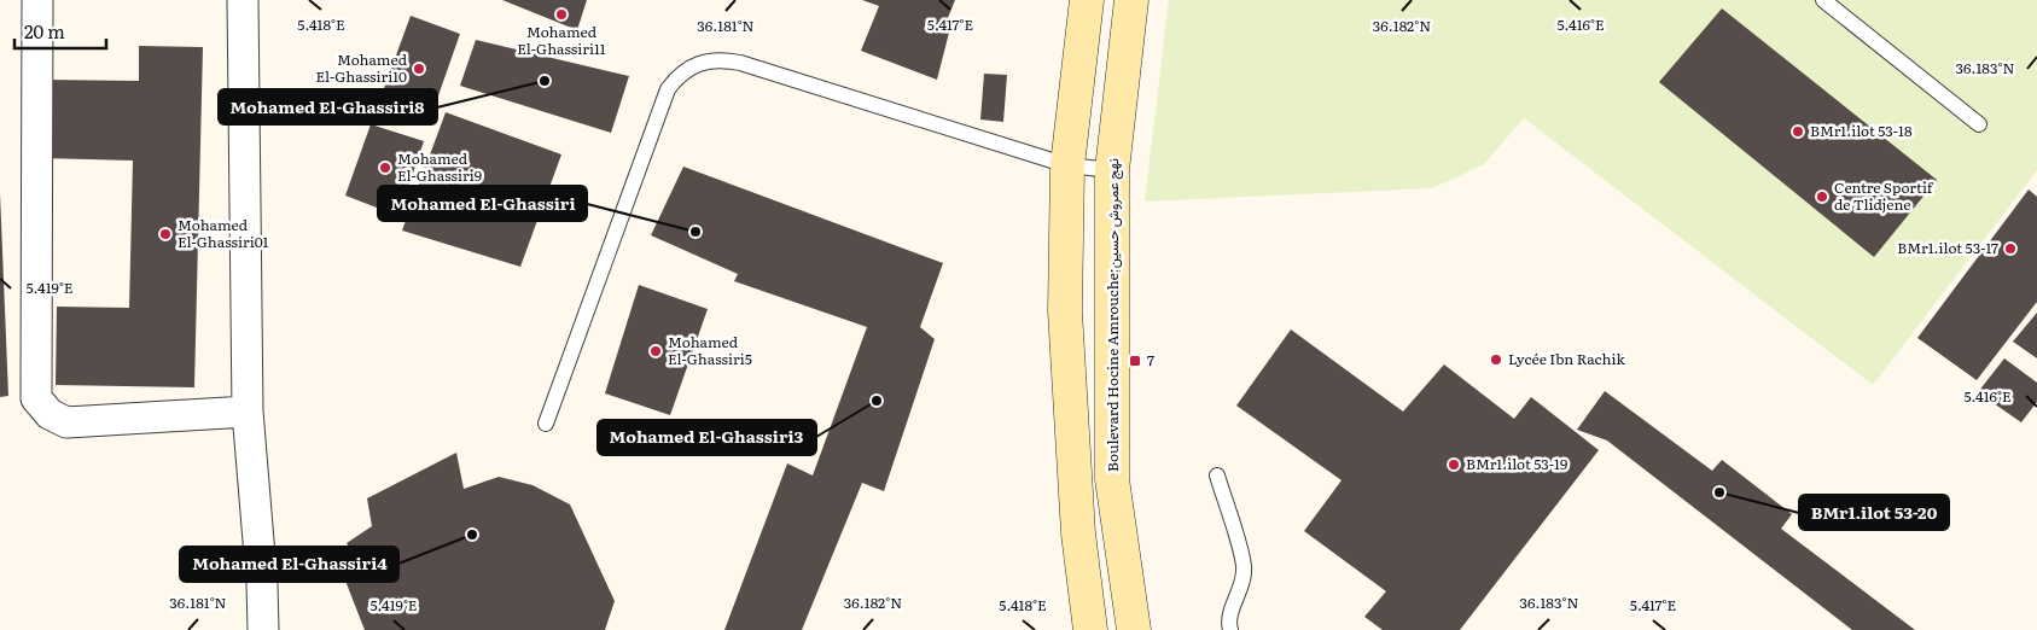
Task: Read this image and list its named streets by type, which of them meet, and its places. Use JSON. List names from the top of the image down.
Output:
{
  "streets": {
    "main road": ["Boulevard Hocine Amrouche;نهج عمروش حسين"]
  },
  "places": {
    "other": [
      "Mohamed El-Ghassiri11",
      "Mohamed El-Ghassiri10",
      "Mohamed El-Ghassiri8",
      "BMr1.ilot 53-18",
      "Mohamed El-Ghassiri9",
      "Centre Sportif de Tlidjene",
      "Mohamed El-Ghassiri",
      "Mohamed El-Ghassiri01",
      "BMr1.ilot 53-17",
      "Mohamed El-Ghassiri5",
      "Lycée Ibn Rachik",
      "Mohamed El-Ghassiri3",
      "BMr1.ilot 53-19",
      "BMr1.ilot 53-20",
      "Mohamed El-Ghassiri4"
    ],
    "transit": ["7"]
  },
  "scale_bar": "20 m",
  "coordinates": [
    "5.418°E",
    "5.417°E",
    "5.416°E",
    "36.181°N",
    "36.182°N",
    "36.183°N",
    "5.419°E"
  ]
}
